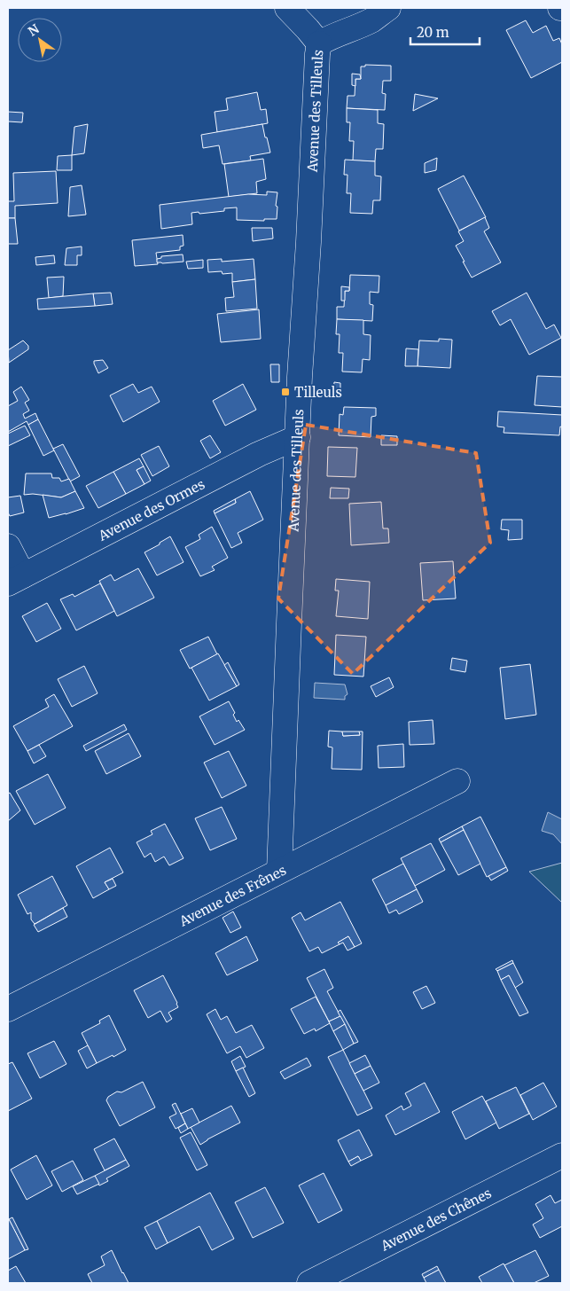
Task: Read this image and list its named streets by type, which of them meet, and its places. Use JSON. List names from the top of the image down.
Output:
{
  "streets": {
    "street": [
      "Avenue des Tilleuls",
      "Avenue des Ormes",
      "Avenue des Frênes",
      "Avenue des Chênes"
    ]
  },
  "crossings": [
    ["Avenue des Tilleuls", "Avenue des Ormes"],
    ["Avenue des Tilleuls", "Avenue des Frênes"]
  ],
  "places": {
    "transit": ["Tilleuls"]
  },
  "scale_bar": "20 m",
  "north": "top left"
}
